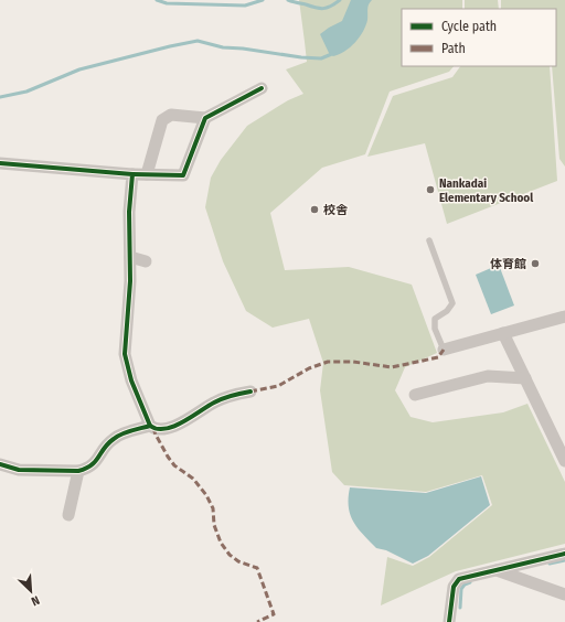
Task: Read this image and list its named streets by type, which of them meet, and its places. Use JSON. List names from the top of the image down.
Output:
{
  "places": ["Nankadai Elementary School", "校舎", "体育館"],
  "legend": ["Cycle path", "Path"],
  "north": "bottom right"
}
